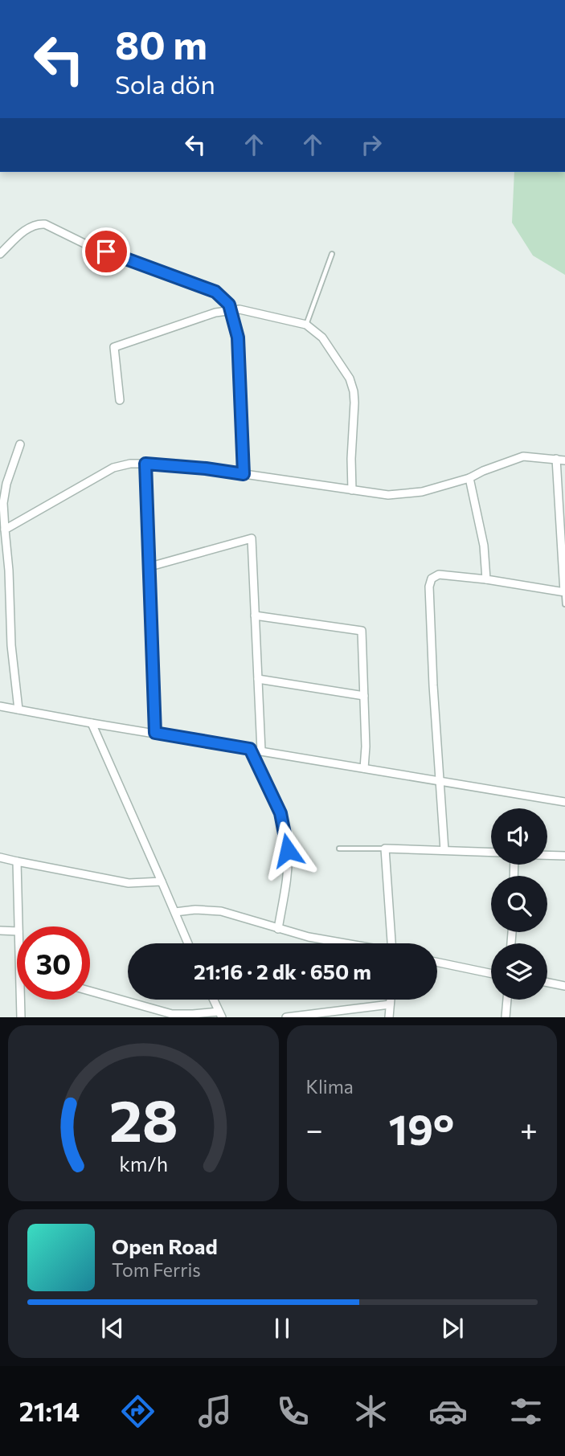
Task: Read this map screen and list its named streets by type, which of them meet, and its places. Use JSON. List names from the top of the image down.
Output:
{
  "page": {
    "turn": ["80 m", "Sola dön"],
    "limit": "30",
    "trip": "21:16 · 2 dk · 650 m",
    "tile": "Klima",
    "heat": ["−", "19°", "+"],
    "song": ["Open Road", "Tom Ferris"],
    "tabs": "21:14",
    "gauge": ["28", "km/h"]
  }
}
